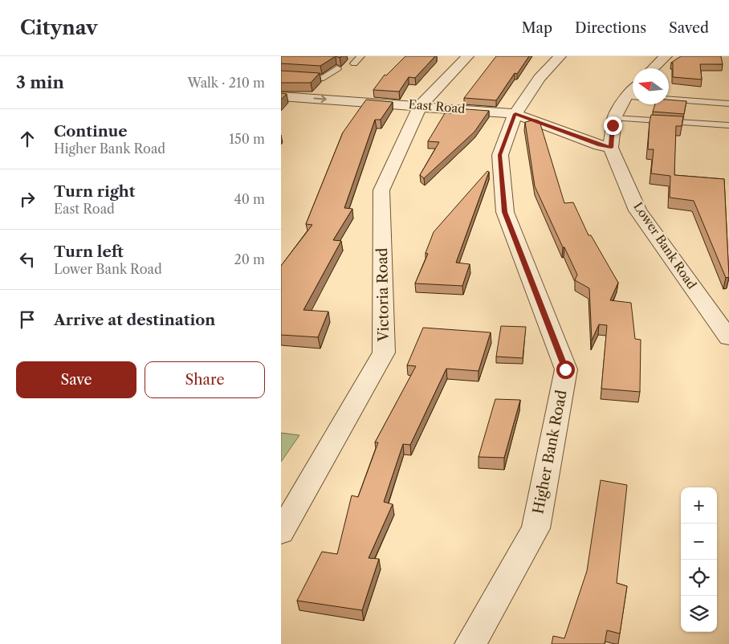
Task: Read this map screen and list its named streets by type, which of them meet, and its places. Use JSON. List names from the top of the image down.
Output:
{
  "streets": {
    "street": [
      "East Road",
      "Lower Bank Road",
      "Victoria Road",
      "Higher Bank Road"
    ]
  },
  "crossings": [
    ["East Road", "Lower Bank Road"],
    ["East Road", "Victoria Road"],
    ["East Road", "Higher Bank Road"]
  ],
  "one_way": ["East Road"],
  "north": "left",
  "page": {
    "header": "Citynav",
    "nav": ["Map", "Directions", "Saved"],
    "heading": ["3 min", "Walk · 210 m"],
    "list": [
      ["Continue", "Higher Bank Road", "150 m"],
      ["Turn right", "East Road", "40 m"],
      ["Turn left", "Lower Bank Road", "20 m"],
      "Arrive at destination"
    ],
    "buttons": ["Save", "Share"],
    "map_buttons": ["+", "−"]
  }
}
